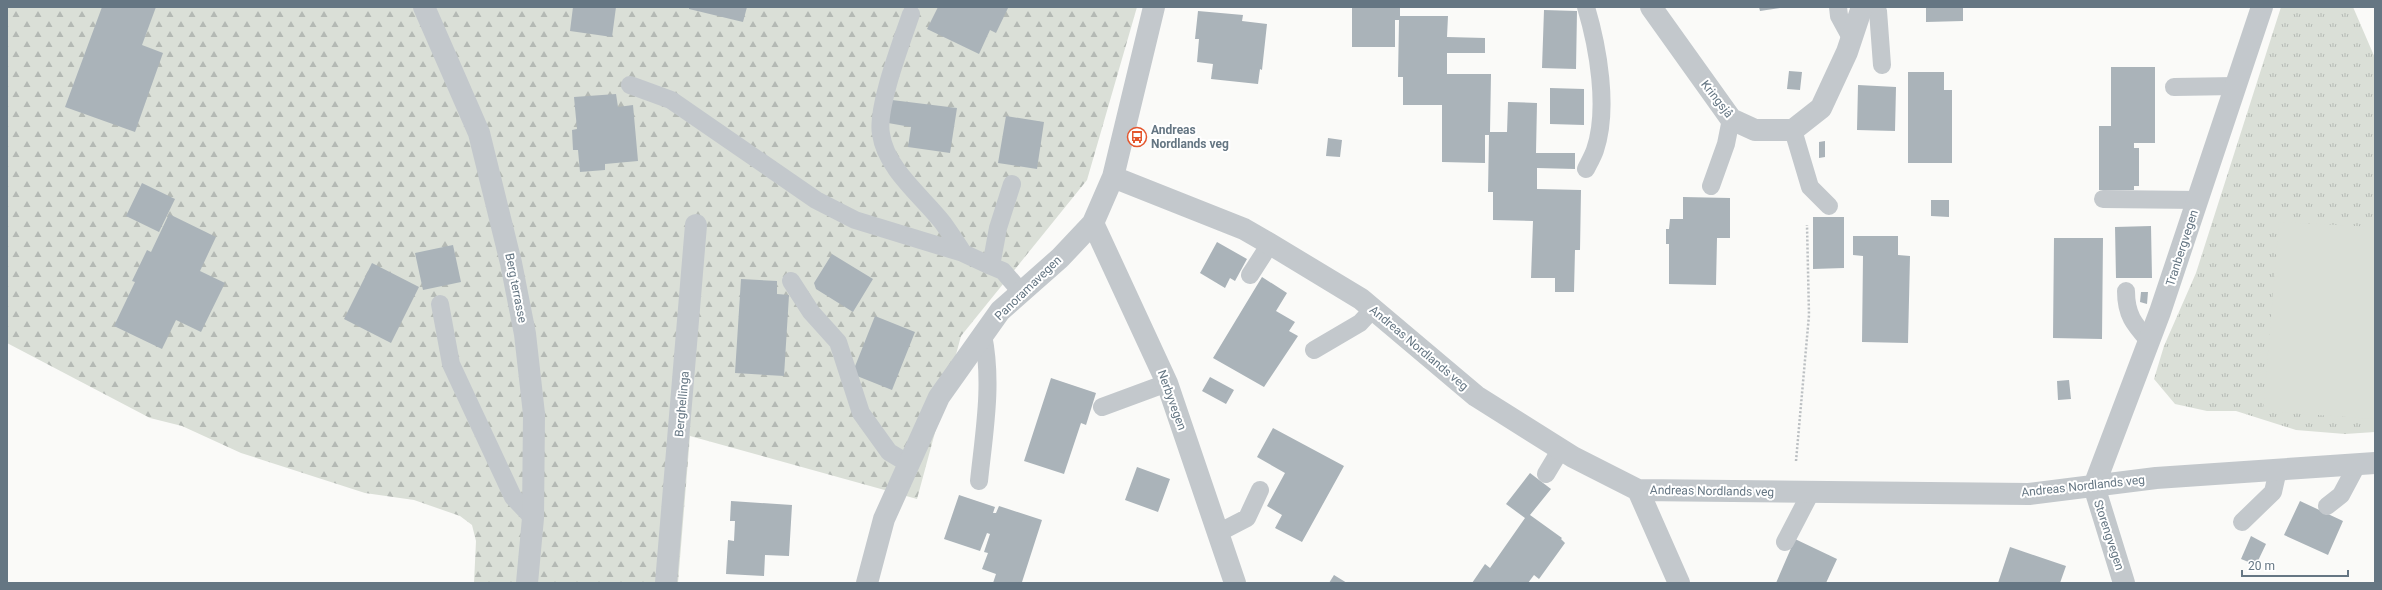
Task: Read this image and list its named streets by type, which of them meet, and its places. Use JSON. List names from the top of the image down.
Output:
{
  "streets": {
    "street": [
      "Kringsjå",
      "Tranbergvegen",
      "Berg terrasse",
      "Panoramavegen",
      "Andreas Nordlands veg",
      "Nerbyvegen",
      "Berghellinga",
      "Storengvegen"
    ]
  },
  "crossings": [
    ["Tranbergvegen", "Andreas Nordlands veg"],
    ["Tranbergvegen", "Storengvegen"],
    ["Panoramavegen", "Andreas Nordlands veg"],
    ["Panoramavegen", "Nerbyvegen"],
    ["Andreas Nordlands veg", "Storengvegen"]
  ],
  "places": {
    "bus stop": ["Andreas Nordlands veg"]
  },
  "scale_bar": "20 m"
}
